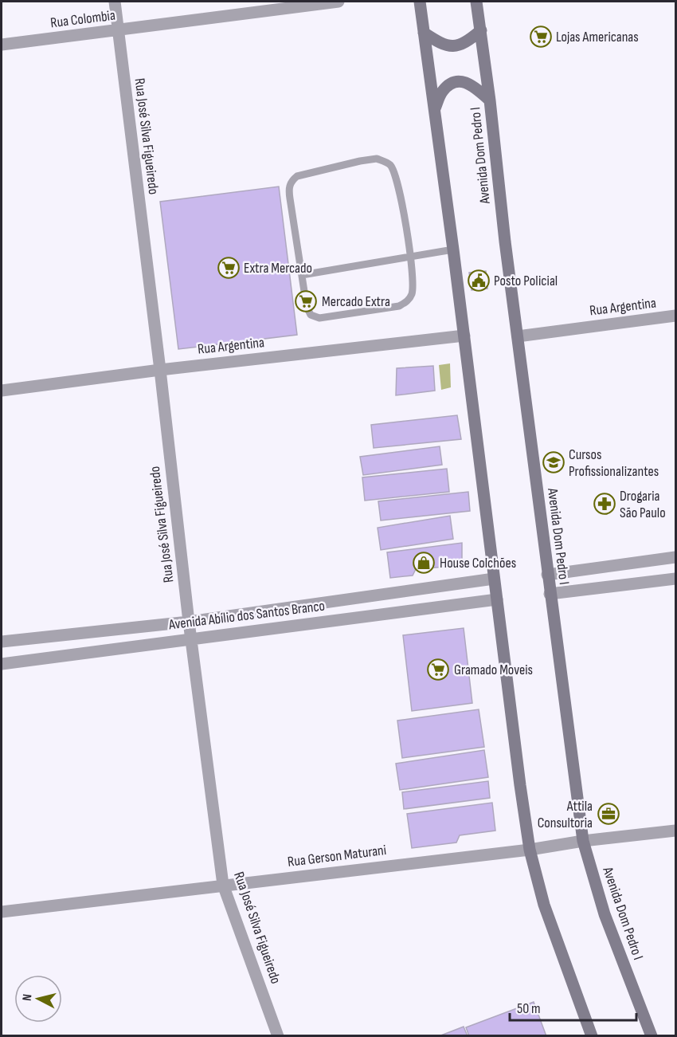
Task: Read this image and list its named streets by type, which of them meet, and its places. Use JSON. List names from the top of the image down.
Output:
{
  "streets": {
    "main road": ["Avenida Dom Pedro I"],
    "street": [
      "Rua Colombia",
      "Rua José Silva Figueiredo",
      "Rua Argentina",
      "Avenida Abílio dos Santos Branco",
      "Rua Gerson Maturani"
    ]
  },
  "crossings": [
    ["Rua Colombia", "Rua José Silva Figueiredo"],
    ["Rua José Silva Figueiredo", "Rua Argentina"],
    ["Rua José Silva Figueiredo", "Avenida Abílio dos Santos Branco"],
    ["Rua José Silva Figueiredo", "Rua Gerson Maturani"],
    ["Avenida Dom Pedro I", "Rua Argentina"],
    ["Avenida Dom Pedro I", "Rua Gerson Maturani"]
  ],
  "places": {
    "supermarket": [
      "Lojas Americanas",
      "Extra Mercado",
      "Mercado Extra",
      "Gramado Moveis"
    ],
    "public building": ["Posto Policial"],
    "school or university": ["Cursos Profissionalizantes"],
    "pharmacy": ["Drogaria São Paulo"],
    "shop": ["House Colchões"],
    "office": ["Attila Consultoria"]
  },
  "scale_bar": "50 m",
  "north": "left"
}
